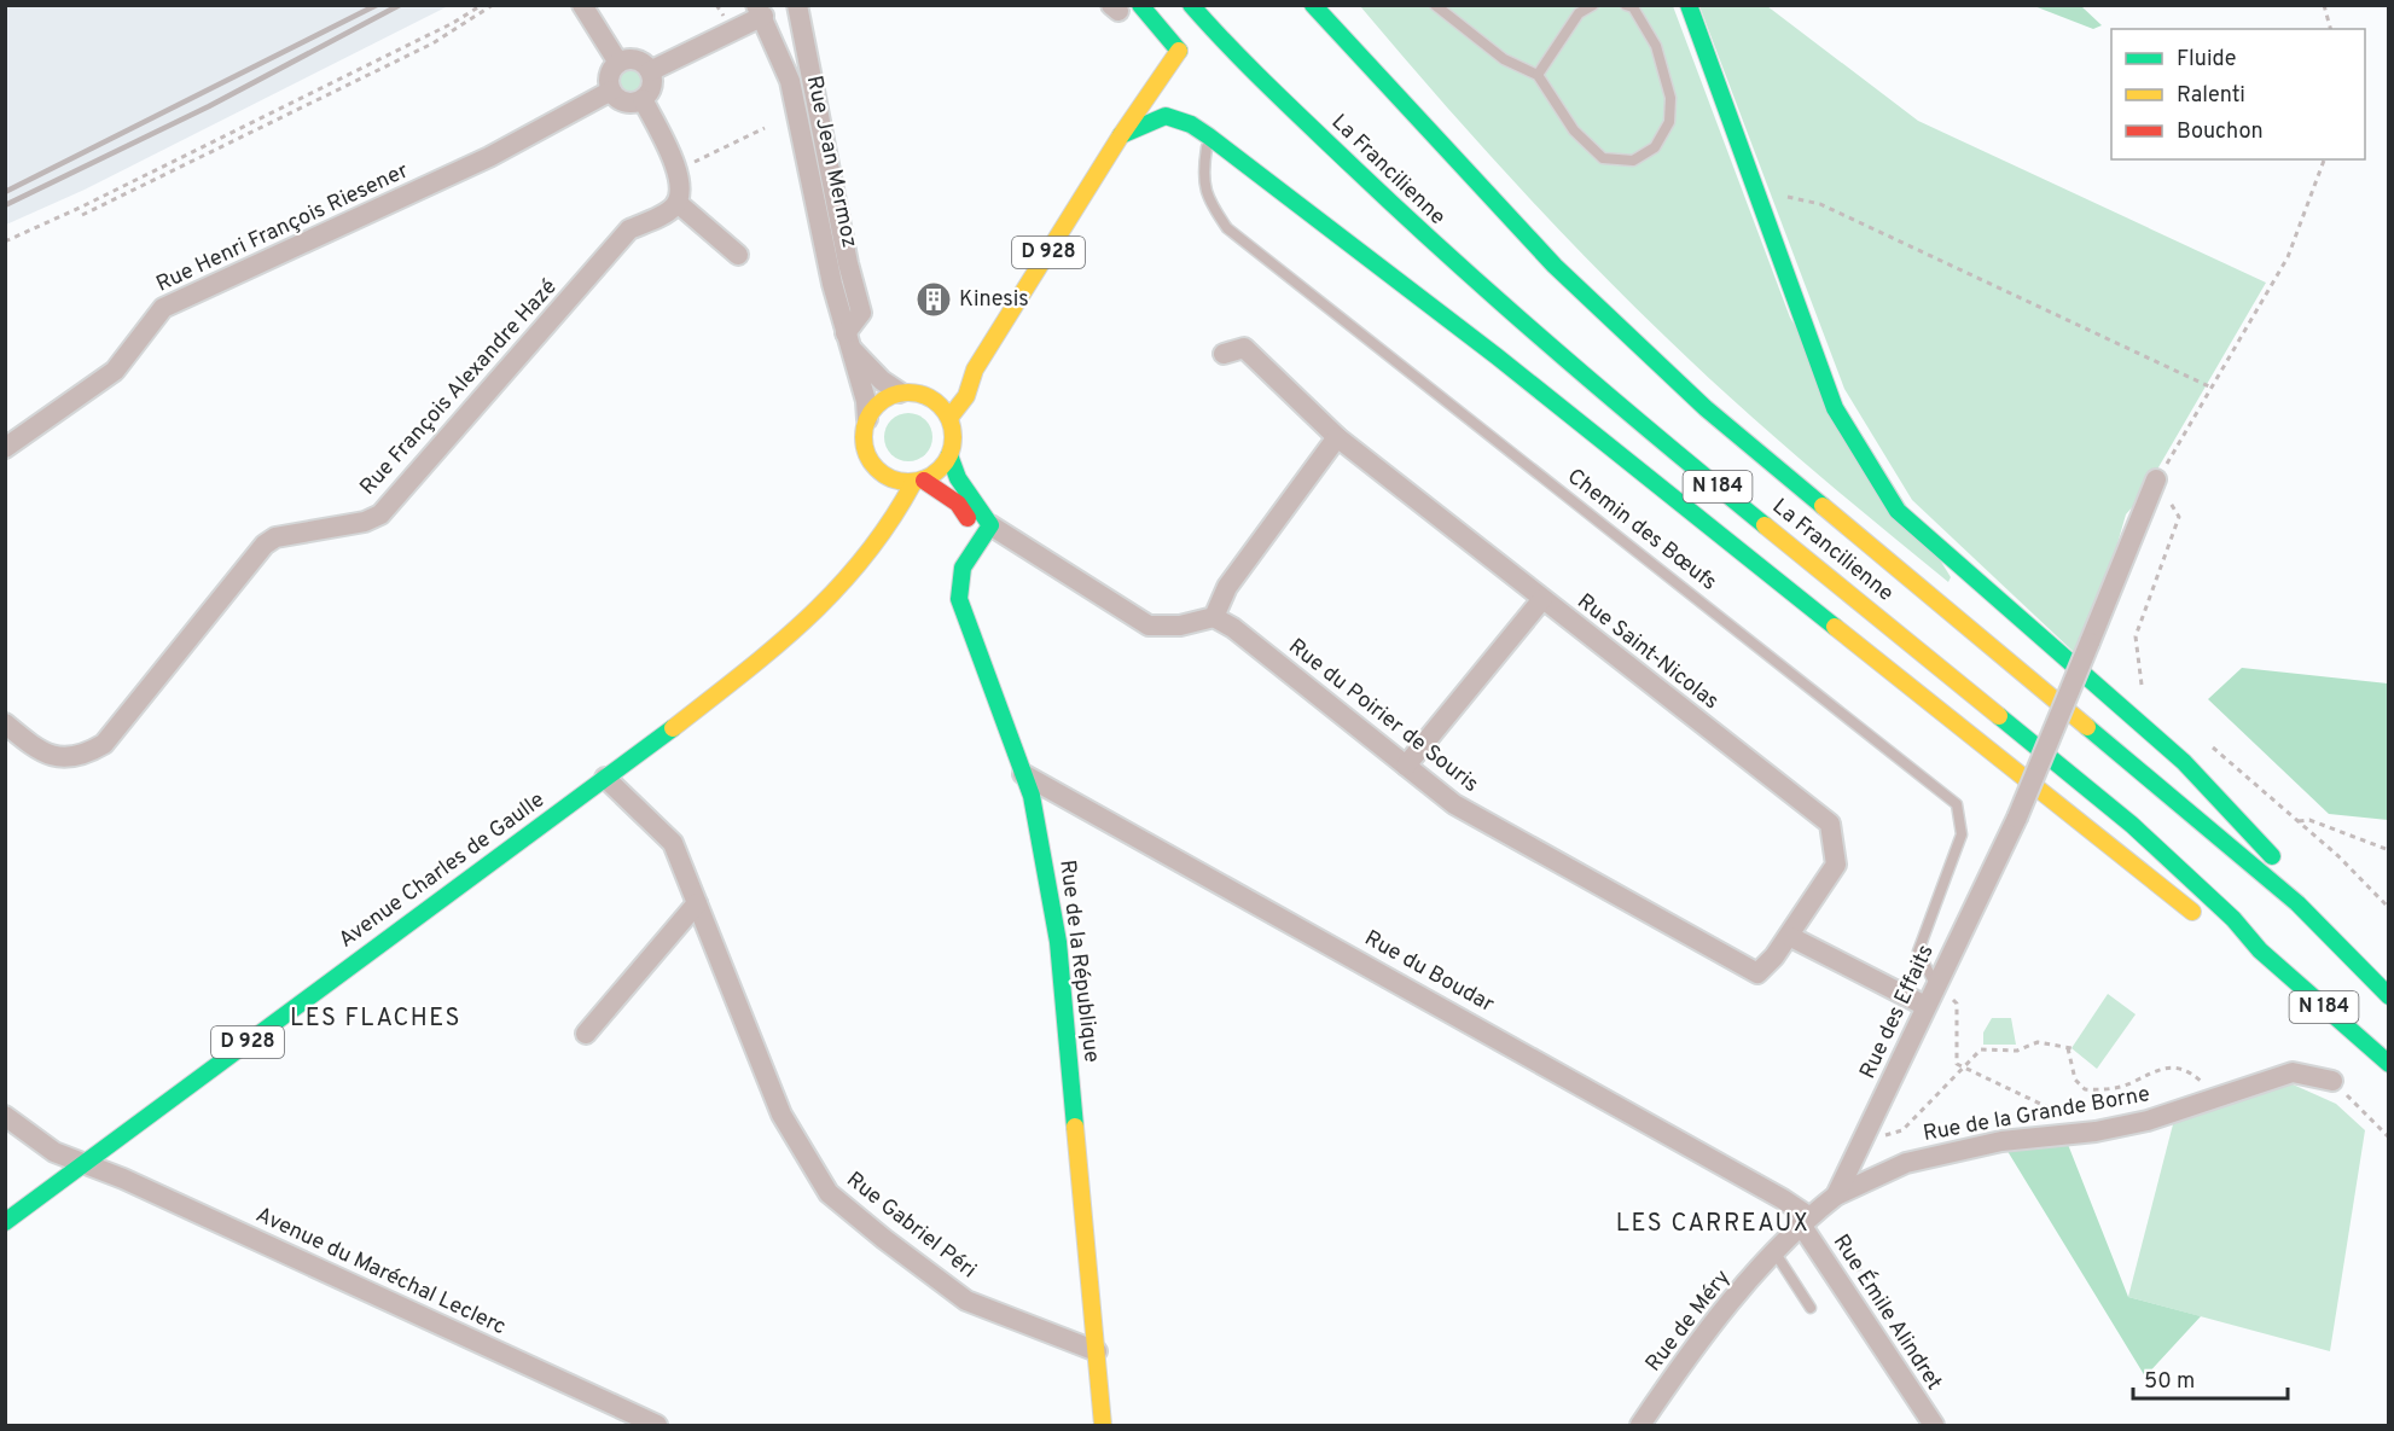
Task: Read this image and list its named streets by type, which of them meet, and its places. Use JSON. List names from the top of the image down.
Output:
{
  "streets": {
    "main road": [
      "La Francilienne",
      "D 928",
      "N 184",
      "Avenue Charles de Gaulle",
      "Rue de la République"
    ],
    "street": [
      "Rue Jean Mermoz",
      "Rue Henri François Riesener",
      "Rue François Alexandre Hazé",
      "Rue Saint-Nicolas",
      "Rue du Poirier de Souris",
      "Rue du Boudar",
      "Rue des Effaits",
      "Rue de la Grande Borne",
      "Rue Gabriel Péri",
      "Avenue du Maréchal Leclerc",
      "Rue Émile Alindret",
      "Rue de Méry"
    ],
    "lane": ["Chemin des Bœufs"]
  },
  "crossings": [
    ["Rue Jean Mermoz", "D 928"],
    ["Rue Jean Mermoz", "Avenue Charles de Gaulle"],
    ["D 928", "Avenue Charles de Gaulle"],
    ["Chemin des Bœufs", "Rue des Effaits"],
    ["Rue Saint-Nicolas", "Rue du Poirier de Souris"],
    ["Avenue Charles de Gaulle", "Rue Gabriel Péri"],
    ["Avenue Charles de Gaulle", "Avenue du Maréchal Leclerc"],
    ["Rue de la République", "Rue du Boudar"],
    ["Rue de la République", "Rue Gabriel Péri"],
    ["Rue du Boudar", "Rue des Effaits"],
    ["Rue du Boudar", "Rue Émile Alindret"],
    ["Rue du Boudar", "Rue de Méry"],
    ["Rue des Effaits", "Rue de la Grande Borne"],
    ["Rue des Effaits", "Rue Émile Alindret"],
    ["Rue des Effaits", "Rue de Méry"],
    ["Rue Émile Alindret", "Rue de Méry"]
  ],
  "districts": ["LES FLACHES", "LES CARREAUX"],
  "places": {
    "building": ["Kinesis"]
  },
  "legend": ["Fluide", "Ralenti", "Bouchon"],
  "scale_bar": "50 m"
}
